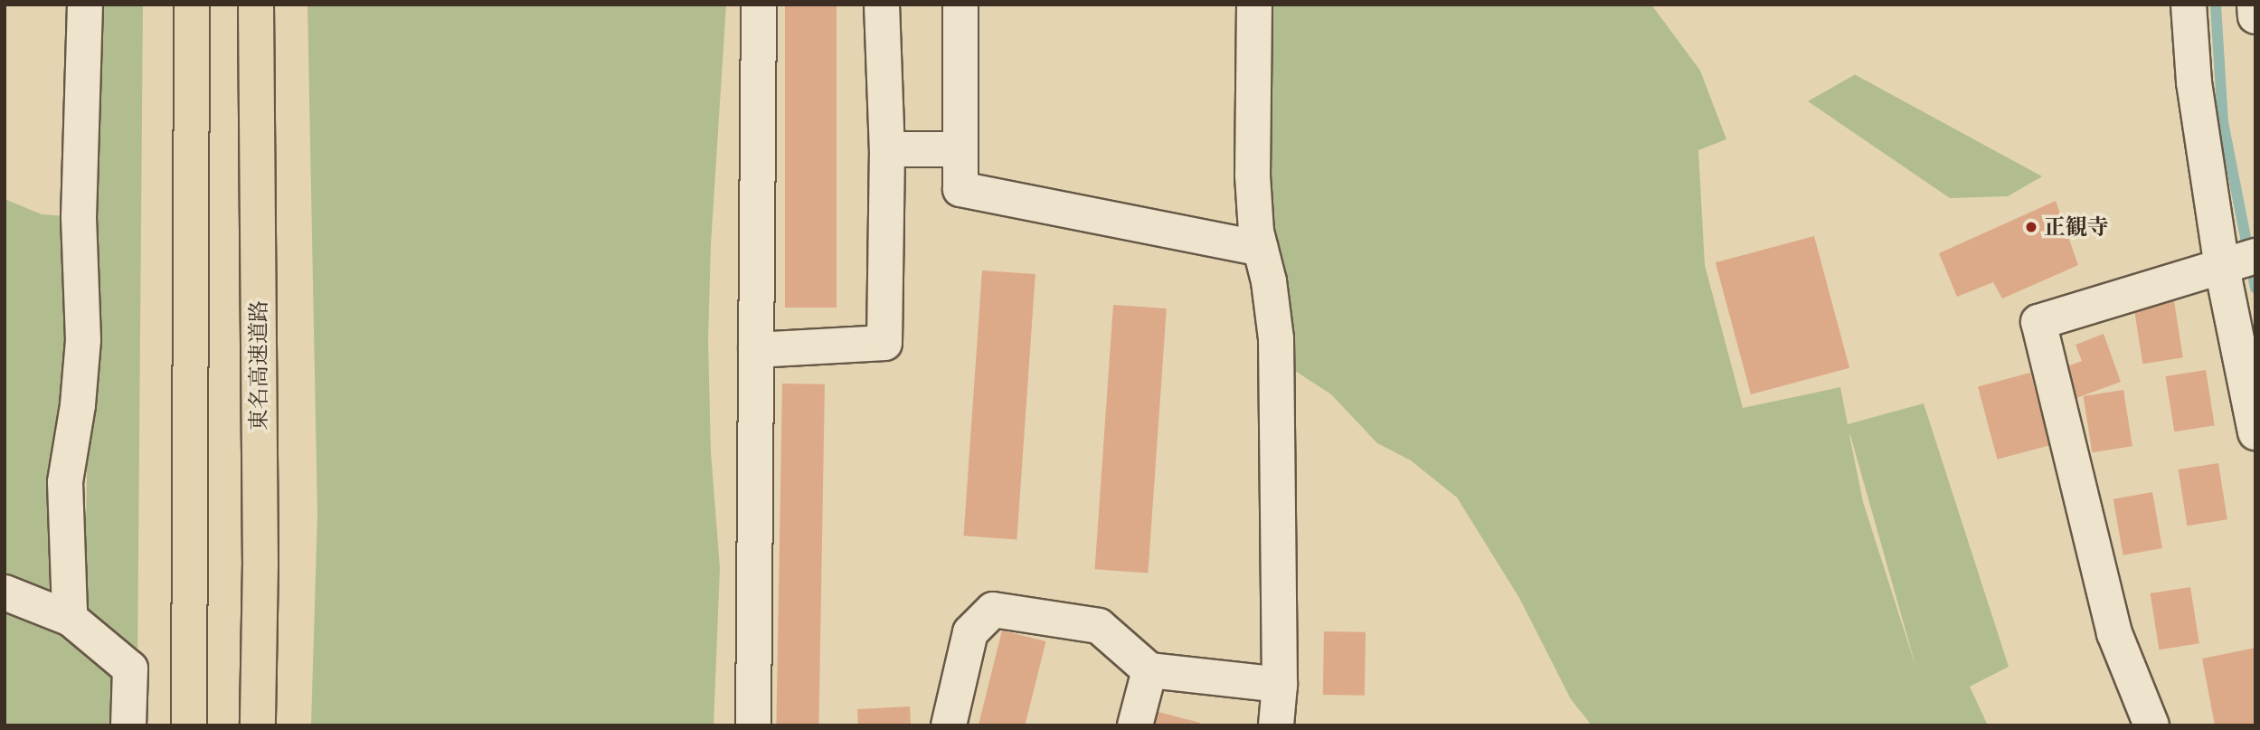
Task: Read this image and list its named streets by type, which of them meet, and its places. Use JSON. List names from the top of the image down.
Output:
{
  "streets": {
    "highway": ["東名高速道路"]
  },
  "places": ["正観寺"]
}
